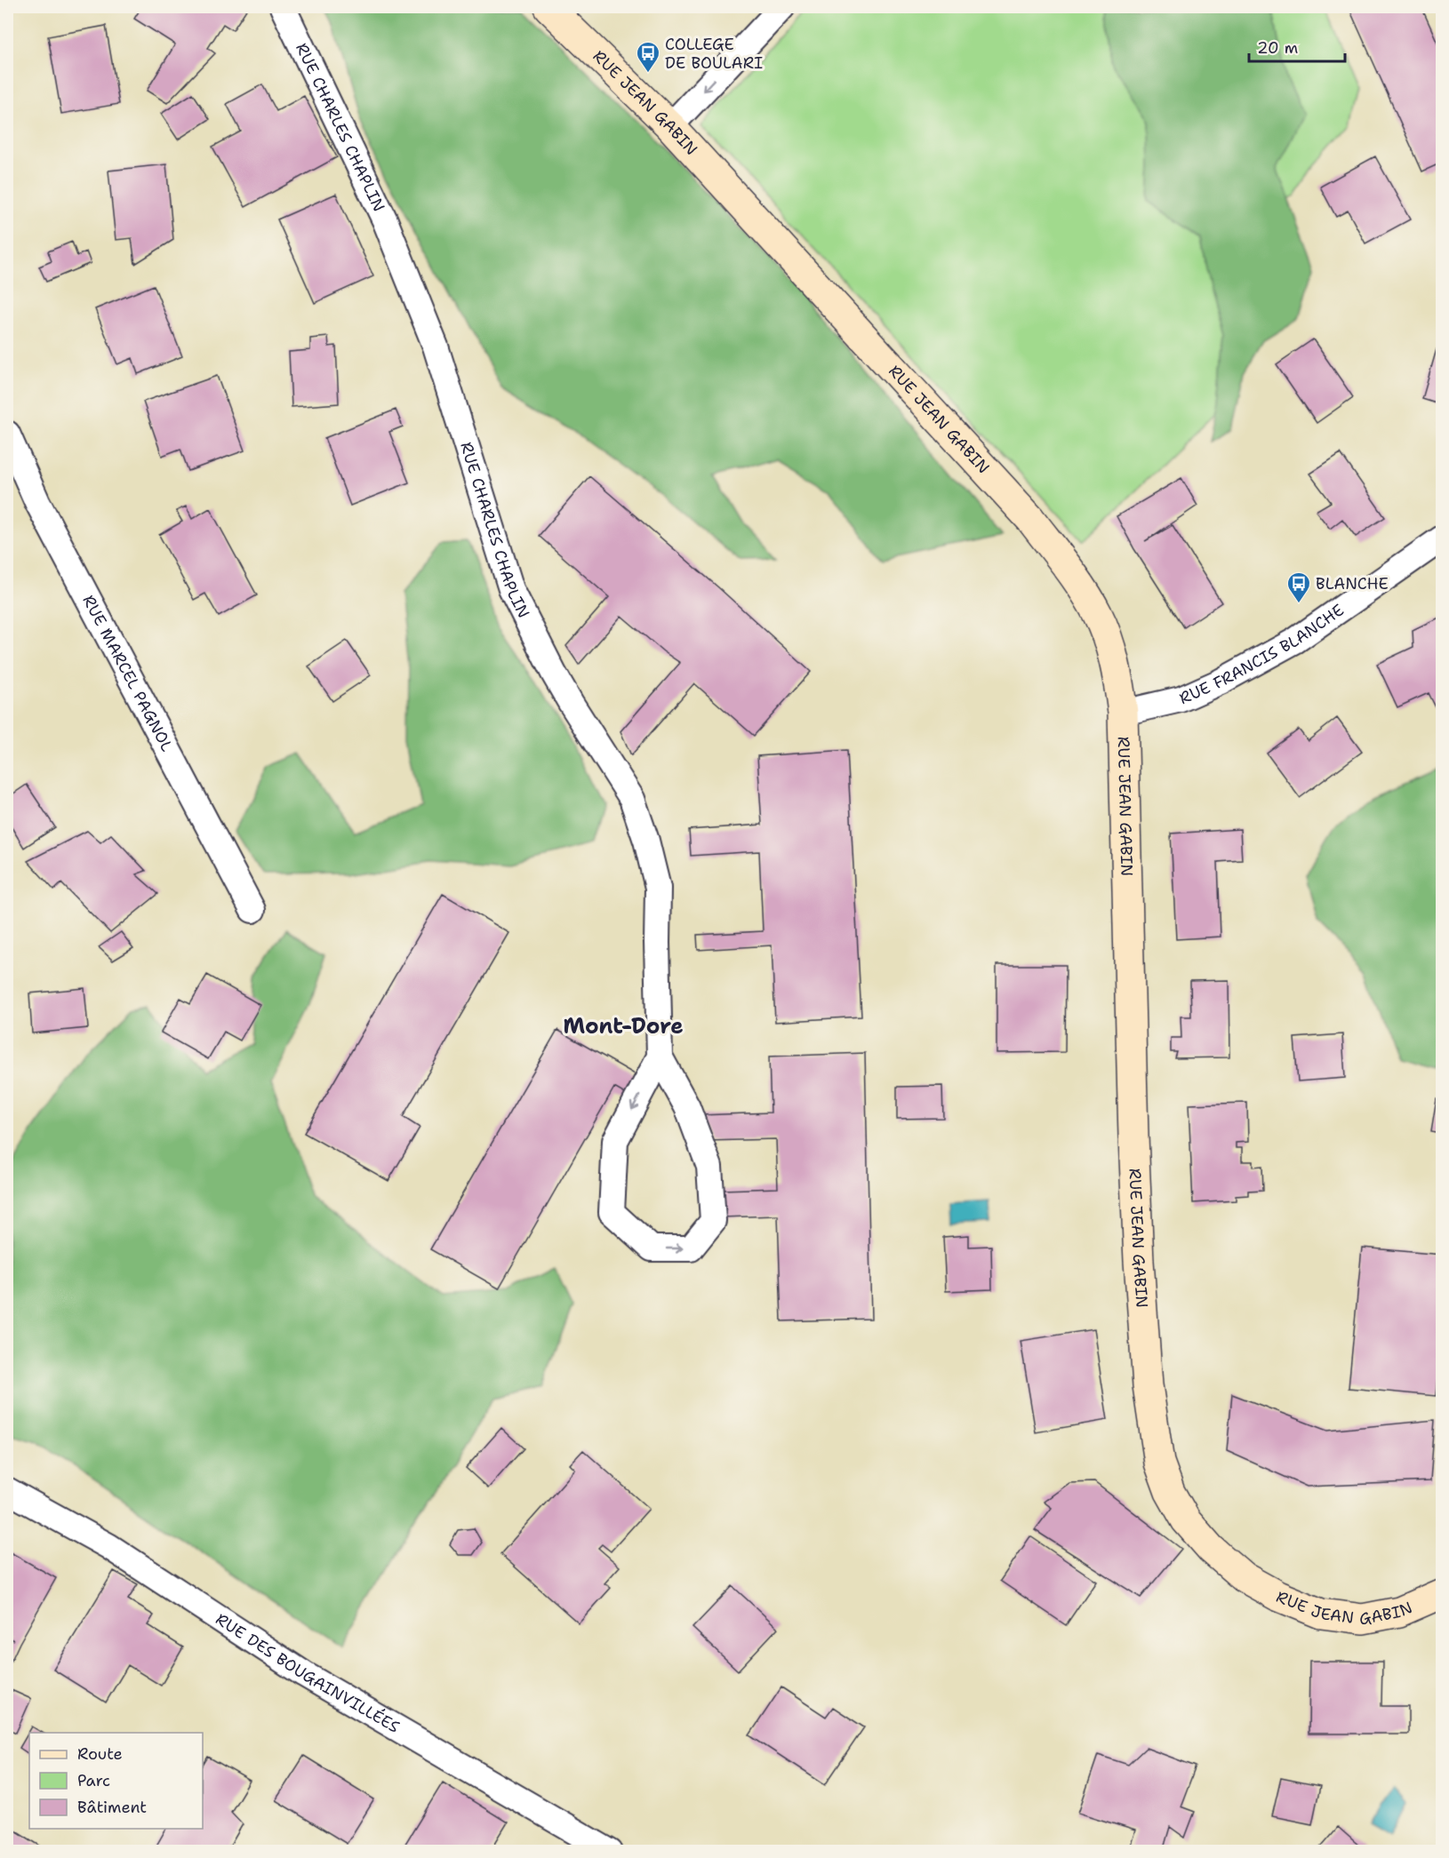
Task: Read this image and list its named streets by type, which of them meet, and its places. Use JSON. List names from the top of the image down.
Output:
{
  "streets": {
    "street": [
      "RUE JEAN GABIN",
      "RUE CHARLES CHAPLIN",
      "RUE FRANCIS BLANCHE",
      "RUE MARCEL PAGNOL",
      "RUE DES BOUGAINVILLÉES"
    ]
  },
  "crossings": [
    ["RUE JEAN GABIN", "RUE FRANCIS BLANCHE"]
  ],
  "districts": ["Mont-Dore"],
  "places": {
    "bus stop": ["COLLEGE DE BOULARI", "BLANCHE"]
  },
  "legend": ["Route", "Parc", "Bâtiment"],
  "scale_bar": "20 m"
}
